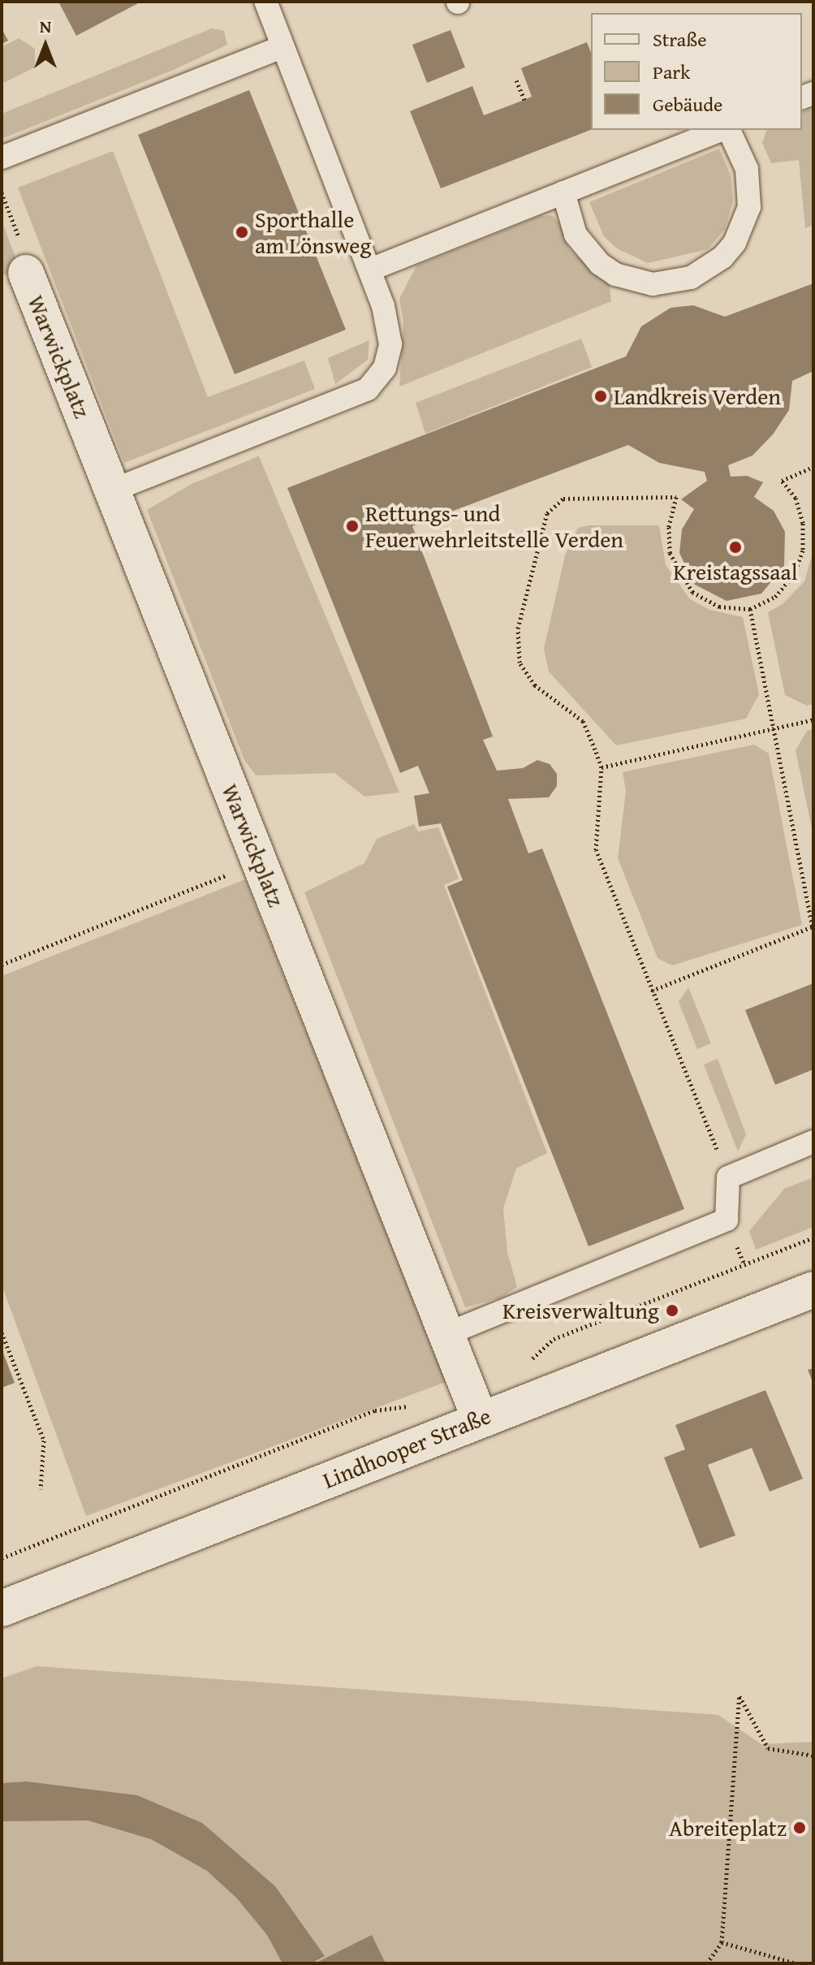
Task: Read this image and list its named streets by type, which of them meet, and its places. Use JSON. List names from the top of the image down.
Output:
{
  "streets": {
    "street": ["Warwickplatz", "Lindhooper Straße"]
  },
  "crossings": [
    ["Warwickplatz", "Lindhooper Straße"]
  ],
  "places": [
    "Sporthalle am Lönsweg",
    "Landkreis Verden",
    "Rettungs- und Feuerwehrleitstelle Verden",
    "Kreistagssaal",
    "Kreisverwaltung",
    "Abreiteplatz"
  ],
  "legend": ["Straße", "Park", "Gebäude"],
  "north": "top"
}
